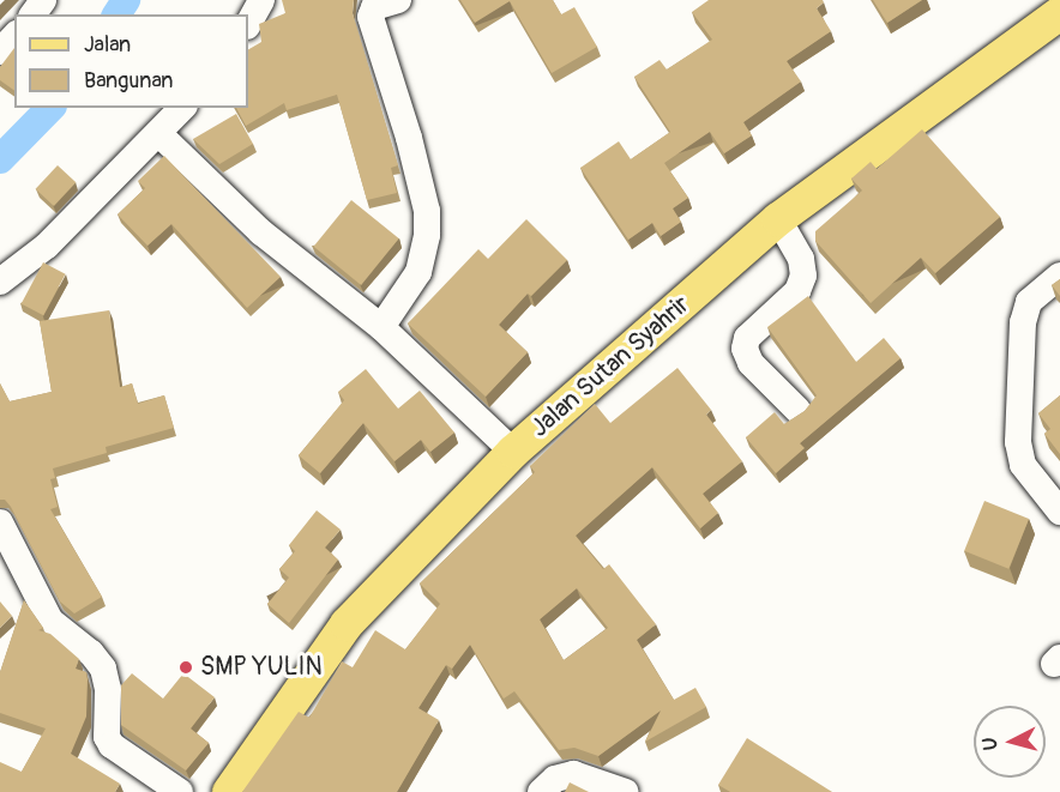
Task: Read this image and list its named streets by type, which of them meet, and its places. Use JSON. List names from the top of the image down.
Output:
{
  "streets": {
    "main road": ["Jalan Sutan Syahrir"]
  },
  "places": ["SMP YULIN"],
  "legend": ["Jalan", "Bangunan"],
  "north": "left"
}
